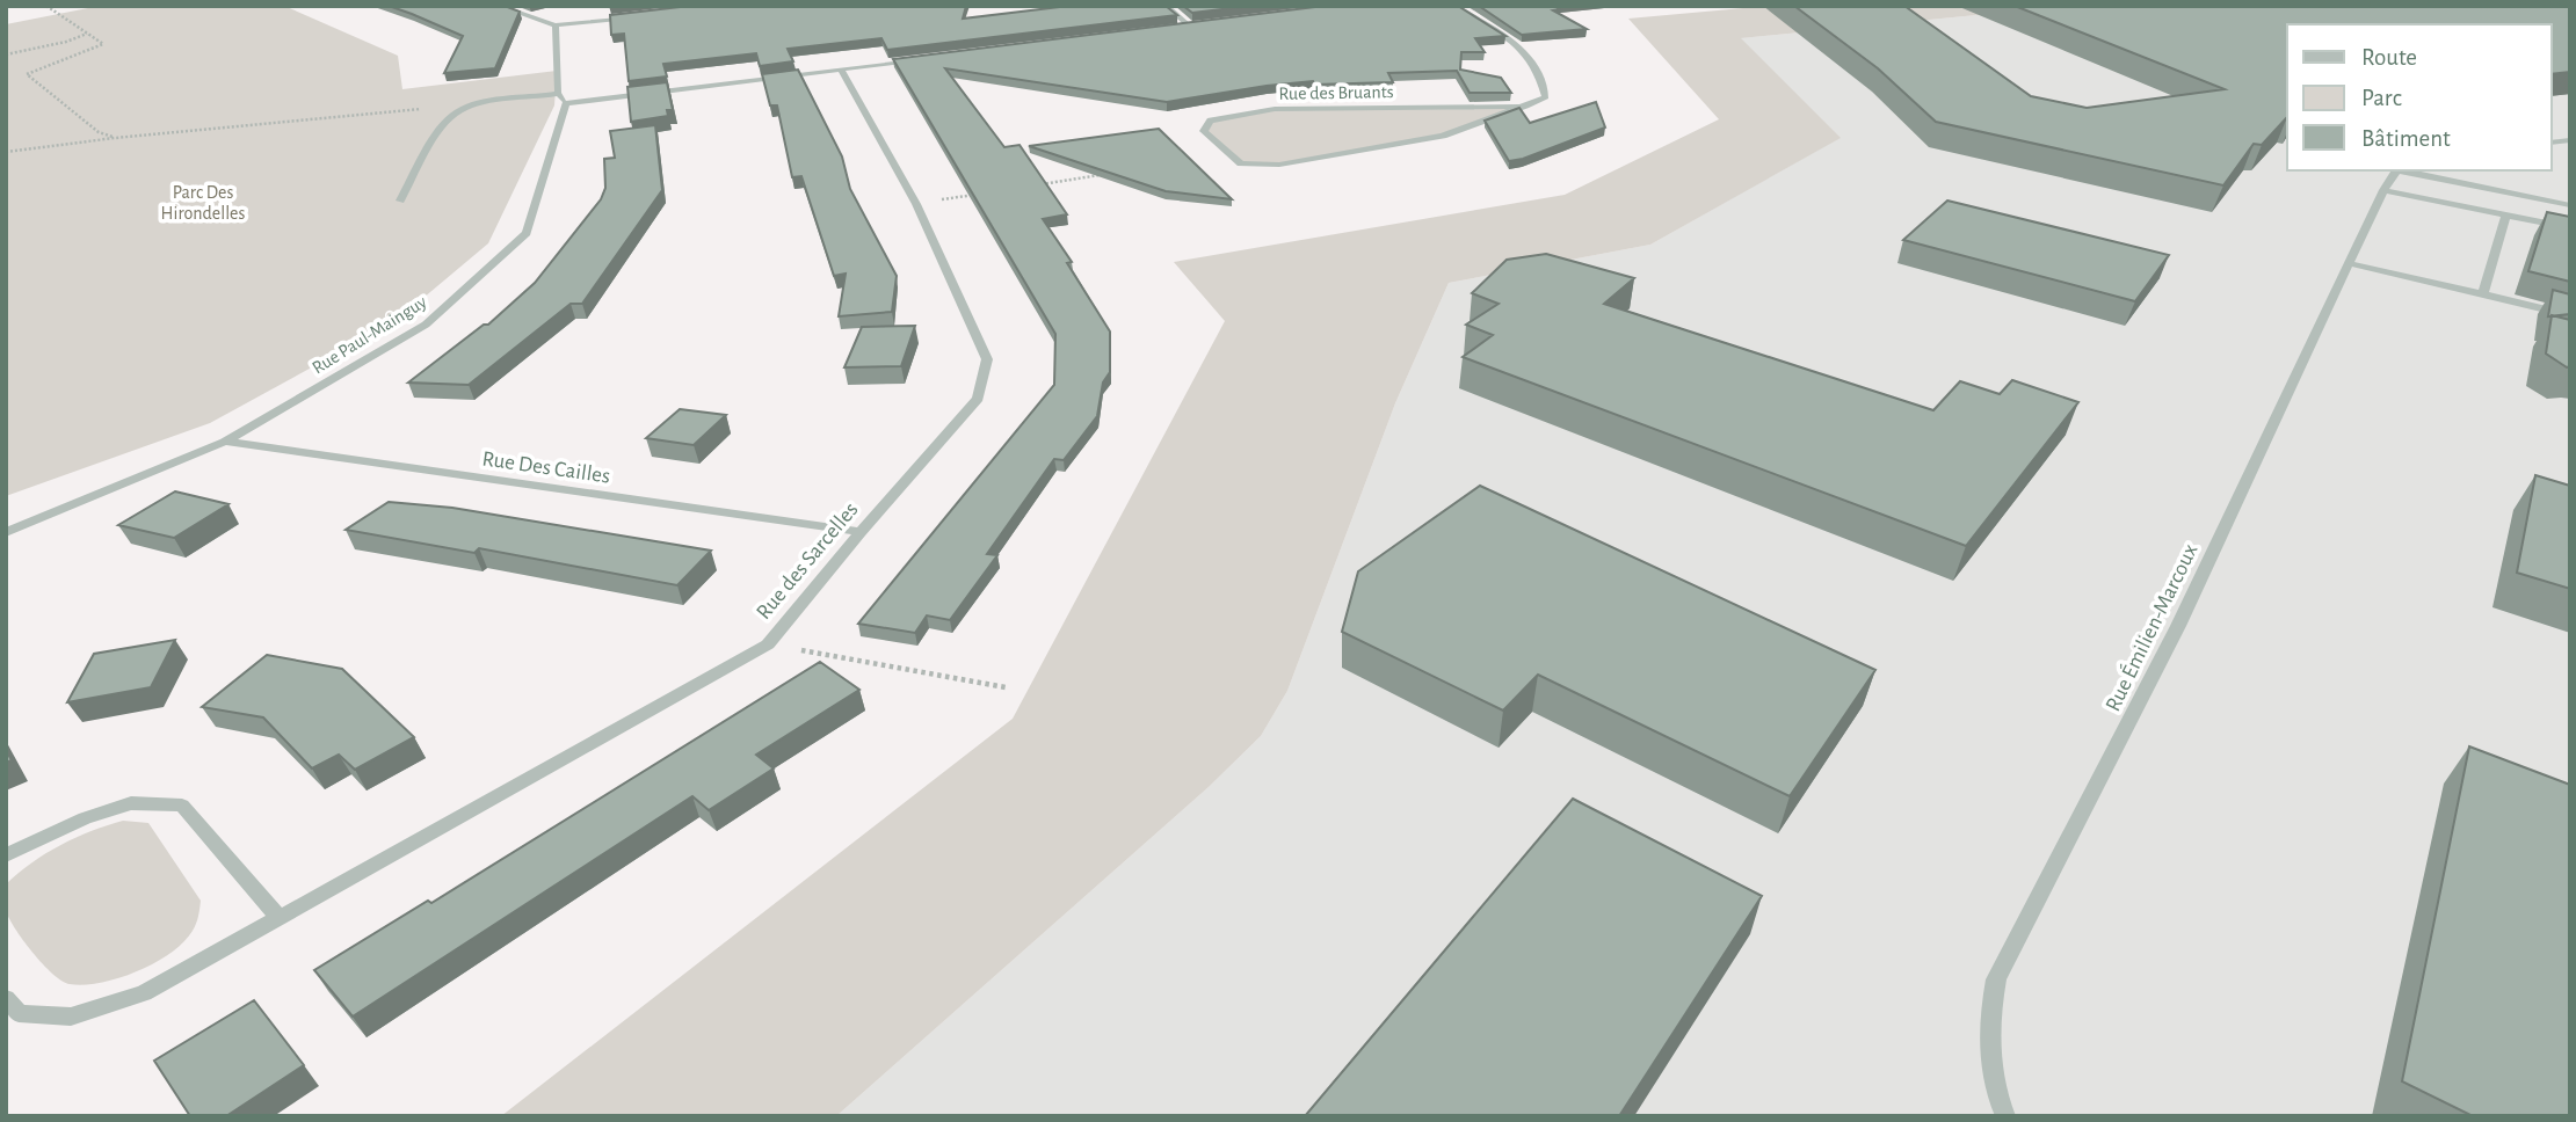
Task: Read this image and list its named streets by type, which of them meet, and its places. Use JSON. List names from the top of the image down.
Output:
{
  "streets": {
    "street": [
      "Rue des Bruants",
      "Rue Paul-Mainguy",
      "Rue Des Cailles",
      "Rue des Sarcelles",
      "Rue Émilien-Marcoux"
    ]
  },
  "crossings": [
    ["Rue Paul-Mainguy", "Rue Des Cailles"],
    ["Rue Des Cailles", "Rue des Sarcelles"]
  ],
  "parks": ["Parc Des Hirondelles"],
  "legend": ["Route", "Parc", "Bâtiment"]
}
